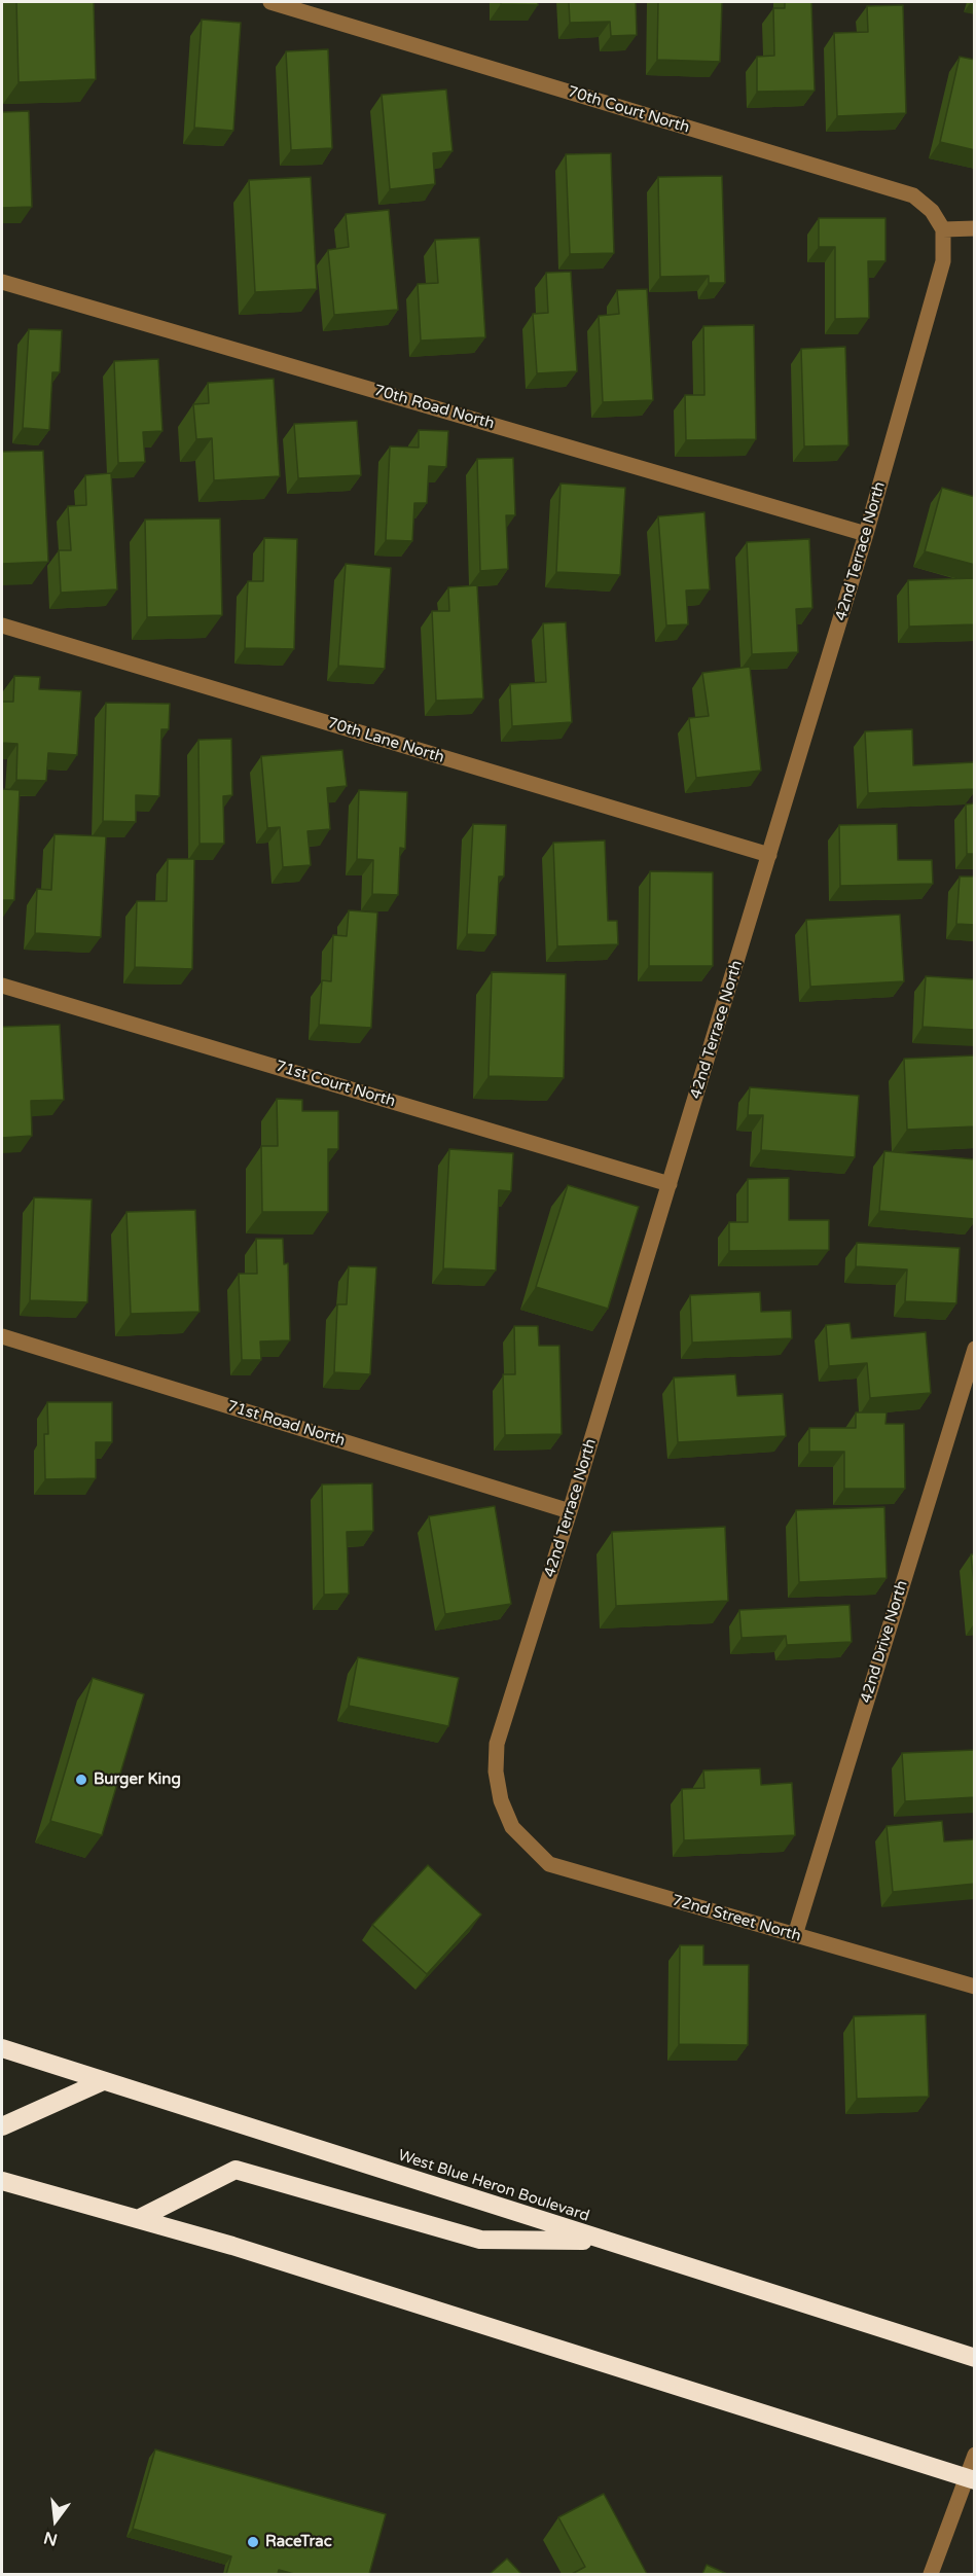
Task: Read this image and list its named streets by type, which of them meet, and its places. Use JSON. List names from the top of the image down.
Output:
{
  "streets": {
    "highway": ["West Blue Heron Boulevard"],
    "street": [
      "70th Court North",
      "70th Road North",
      "42nd Terrace North",
      "70th Lane North",
      "71st Court North",
      "71st Road North",
      "42nd Drive North",
      "72nd Street North"
    ]
  },
  "crossings": [
    ["70th Court North", "42nd Terrace North"],
    ["70th Road North", "42nd Terrace North"],
    ["42nd Terrace North", "70th Lane North"],
    ["42nd Terrace North", "71st Court North"],
    ["42nd Terrace North", "71st Road North"],
    ["42nd Terrace North", "72nd Street North"],
    ["42nd Drive North", "72nd Street North"]
  ],
  "places": ["Burger King", "RaceTrac"],
  "north": "bottom"
}
